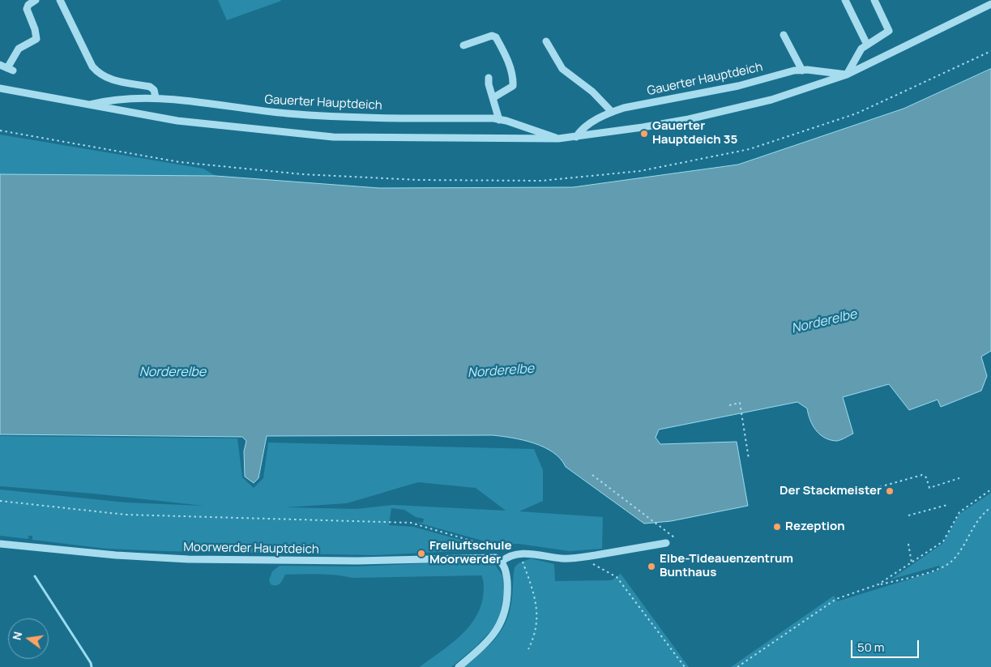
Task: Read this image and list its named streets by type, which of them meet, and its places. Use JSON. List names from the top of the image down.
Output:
{
  "streets": {
    "street": ["Gauerter Hauptdeich", "Moorwerder Hauptdeich"]
  },
  "water": ["Norderelbe"],
  "places": [
    "Gauerter Hauptdeich 35",
    "Der Stackmeister",
    "Rezeption",
    "Freiluftschule Moorwerder",
    "Elbe-Tideauenzentrum Bunthaus"
  ],
  "scale_bar": "50 m",
  "north": "left"
}
